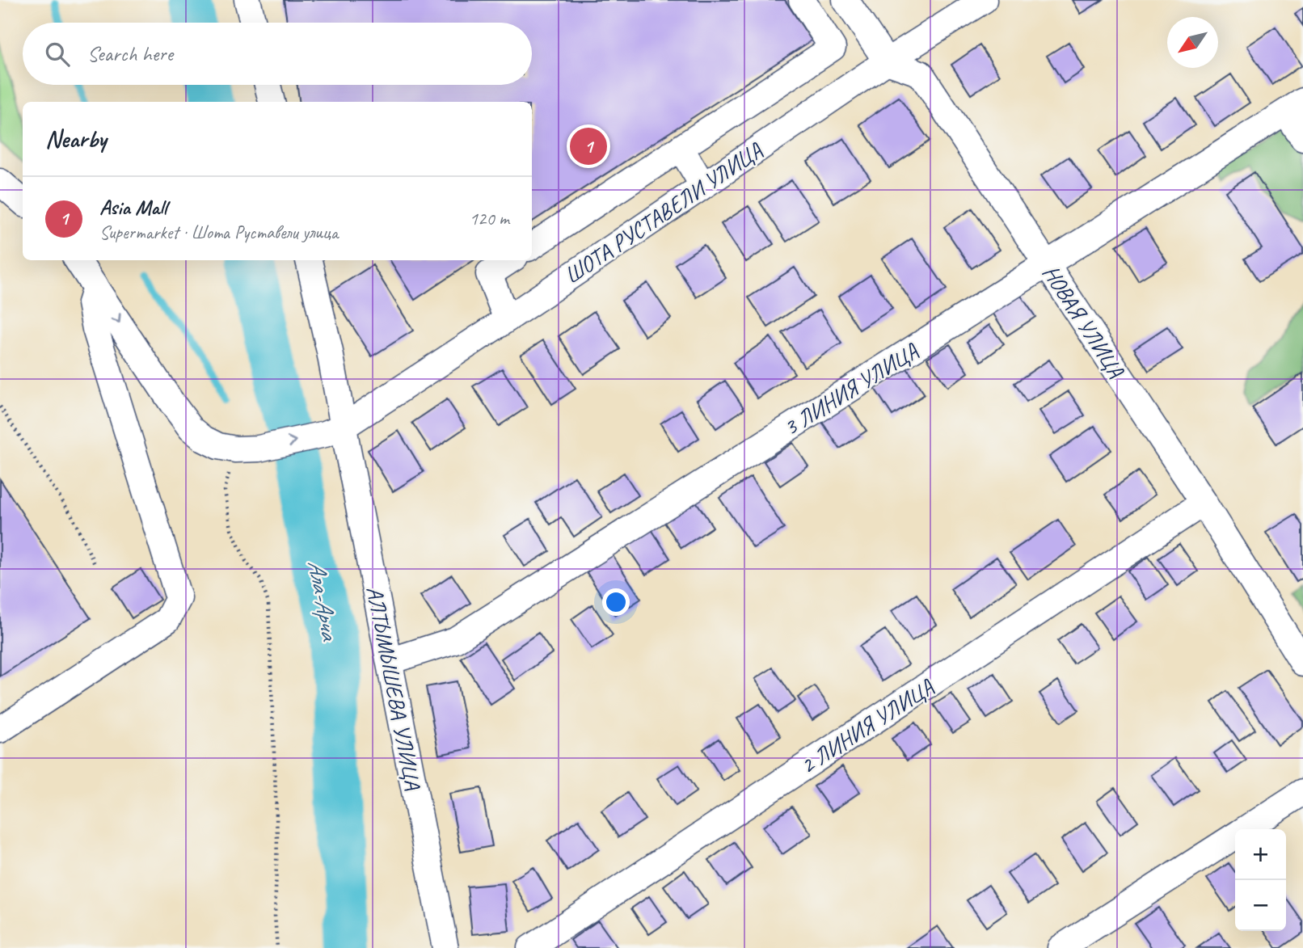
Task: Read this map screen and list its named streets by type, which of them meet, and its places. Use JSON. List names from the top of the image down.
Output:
{
  "streets": {
    "street": [
      "ШОТА РУСТАВЕЛИ УЛИЦА",
      "НОВАЯ УЛИЦА",
      "3 ЛИНИЯ УЛИЦА",
      "АЛТЫМЫШЕВА УЛИЦА",
      "2 ЛИНИЯ УЛИЦА"
    ]
  },
  "crossings": [
    ["ШОТА РУСТАВЕЛИ УЛИЦА", "НОВАЯ УЛИЦА"],
    ["ШОТА РУСТАВЕЛИ УЛИЦА", "АЛТЫМЫШЕВА УЛИЦА"],
    ["НОВАЯ УЛИЦА", "3 ЛИНИЯ УЛИЦА"],
    ["НОВАЯ УЛИЦА", "2 ЛИНИЯ УЛИЦА"],
    ["3 ЛИНИЯ УЛИЦА", "АЛТЫМЫШЕВА УЛИЦА"]
  ],
  "water": ["Ала-Арча"],
  "north": "bottom left",
  "page": {
    "search": "Search here",
    "heading": "Nearby",
    "pins": "1",
    "list": [
      {
        "mark": "1",
        "name": "Asia Mall",
        "note": "Supermarket · Шота Руставели улица",
        "value": "120 m"
      }
    ],
    "map_buttons": ["+", "−"]
  }
}
